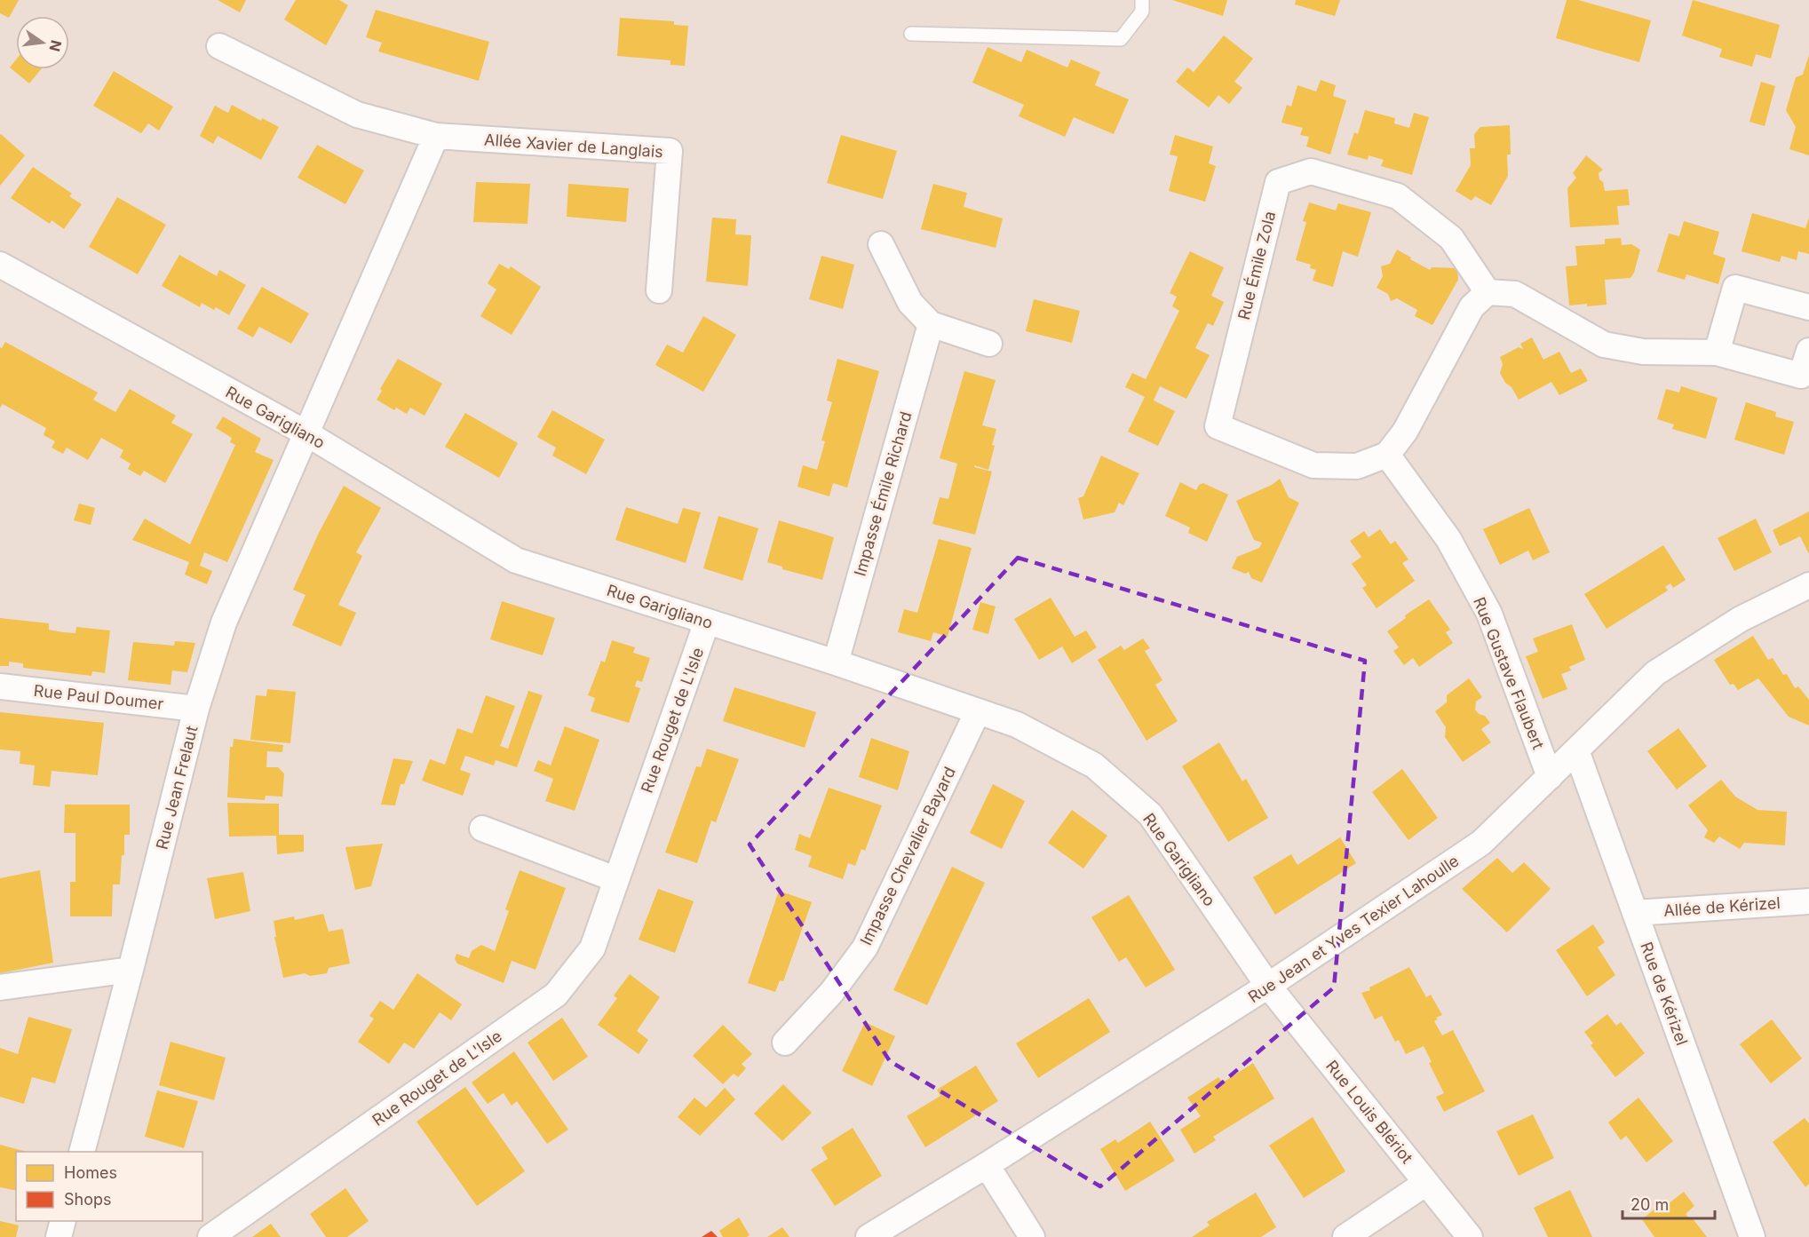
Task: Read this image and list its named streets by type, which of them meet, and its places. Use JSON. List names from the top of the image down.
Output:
{
  "streets": {
    "street": [
      "Allée Xavier de Langlais",
      "Rue Émile Zola",
      "Rue Garigliano",
      "Impasse Émile Richard",
      "Rue Gustave Flaubert",
      "Rue Paul Doumer",
      "Rue Rouget de L'Isle",
      "Rue Jean Frelaut",
      "Impasse Chevalier Bayard",
      "Allée de Kérizel",
      "Rue Jean et Yves Texier Lahoulle",
      "Rue de Kérizel",
      "Rue Louis Blériot"
    ]
  },
  "crossings": [
    ["Rue Émile Zola", "Rue Gustave Flaubert"],
    ["Rue Garigliano", "Impasse Émile Richard"],
    ["Rue Garigliano", "Rue Rouget de L'Isle"],
    ["Rue Garigliano", "Rue Jean Frelaut"],
    ["Rue Garigliano", "Impasse Chevalier Bayard"],
    ["Rue Garigliano", "Rue Jean et Yves Texier Lahoulle"],
    ["Rue Garigliano", "Rue Louis Blériot"],
    ["Rue Gustave Flaubert", "Rue Jean et Yves Texier Lahoulle"],
    ["Rue Paul Doumer", "Rue Jean Frelaut"],
    ["Allée de Kérizel", "Rue de Kérizel"],
    ["Rue Jean et Yves Texier Lahoulle", "Rue de Kérizel"],
    ["Rue Jean et Yves Texier Lahoulle", "Rue Louis Blériot"]
  ],
  "legend": ["Homes", "Shops"],
  "scale_bar": "20 m",
  "north": "right"
}
